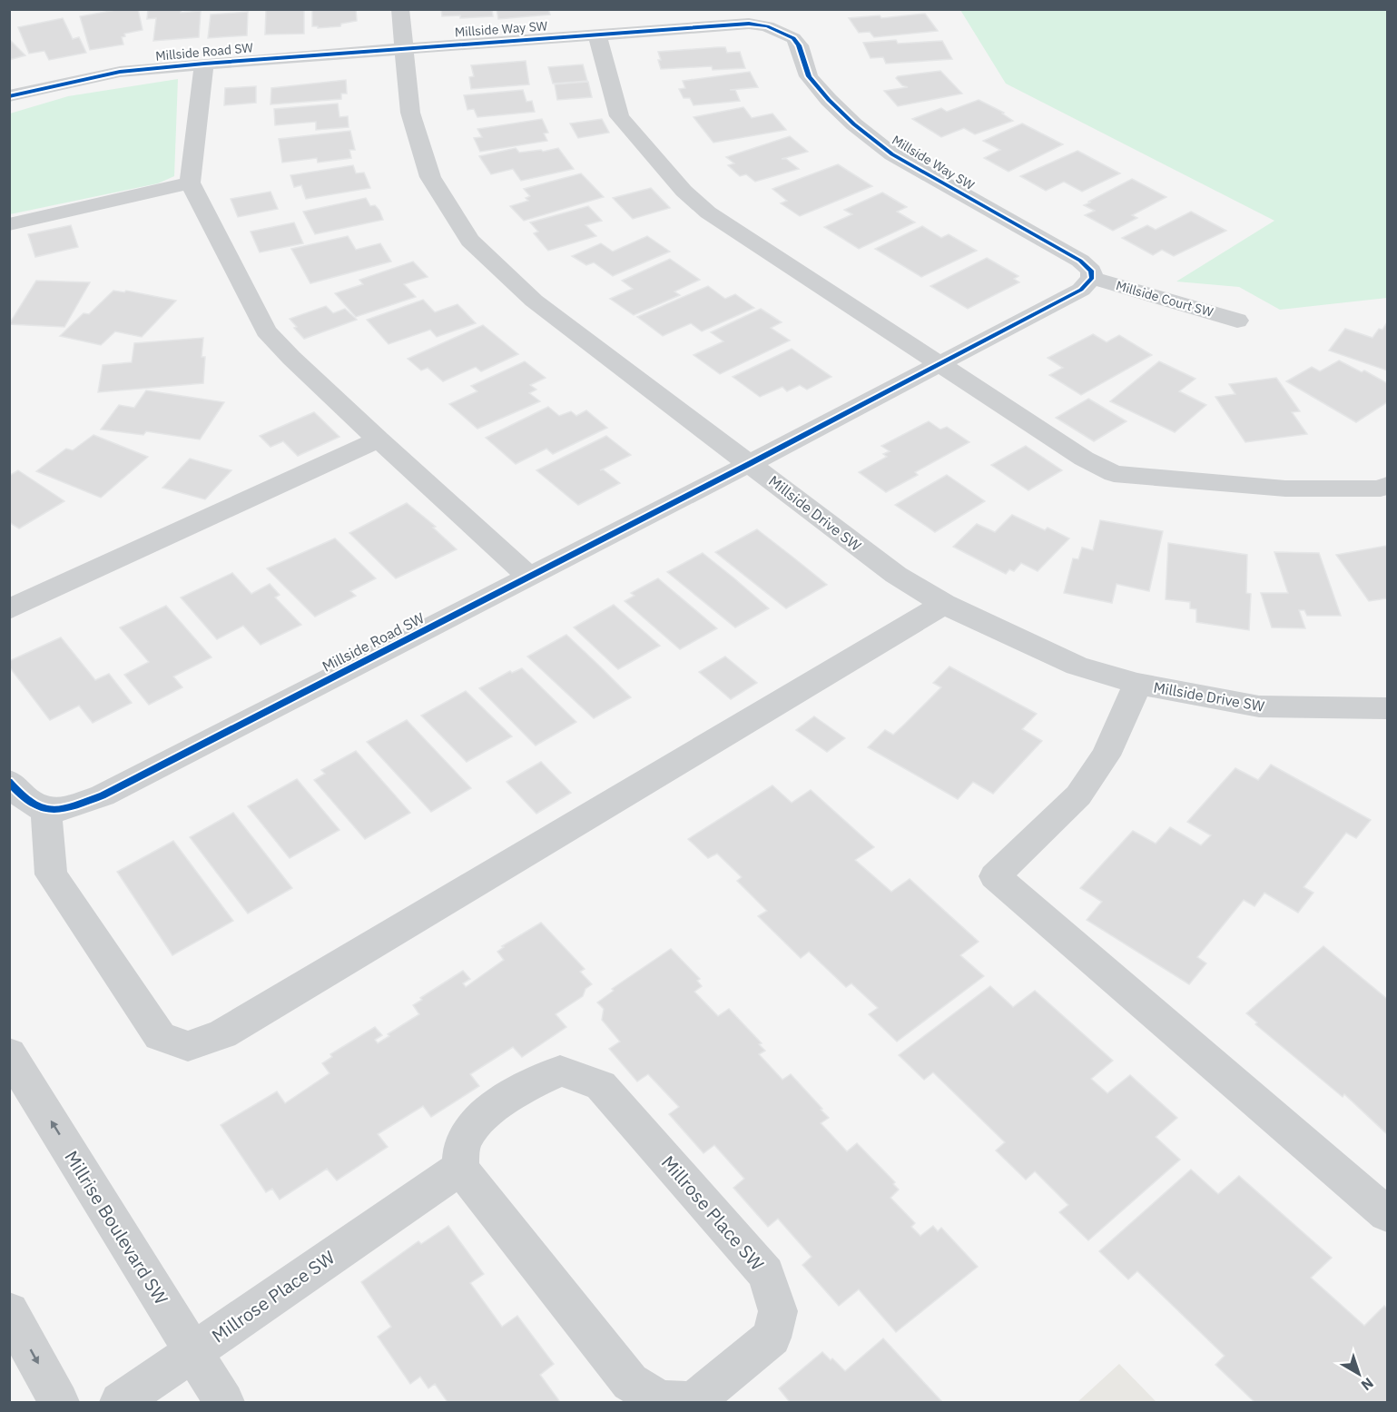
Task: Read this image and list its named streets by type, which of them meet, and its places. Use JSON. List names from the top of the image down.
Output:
{
  "streets": {
    "street": [
      "Millside Way SW",
      "Millside Road SW",
      "Millside Court SW",
      "Millside Drive SW",
      "Millrose Place SW",
      "Millrise Boulevard SW"
    ]
  },
  "crossings": [
    ["Millside Way SW", "Millside Road SW"],
    ["Millside Way SW", "Millside Court SW"],
    ["Millside Way SW", "Millside Drive SW"],
    ["Millside Road SW", "Millside Drive SW"],
    ["Millrose Place SW", "Millrise Boulevard SW"]
  ],
  "one_way": ["Millrise Boulevard SW"],
  "north": "bottom right"
}
